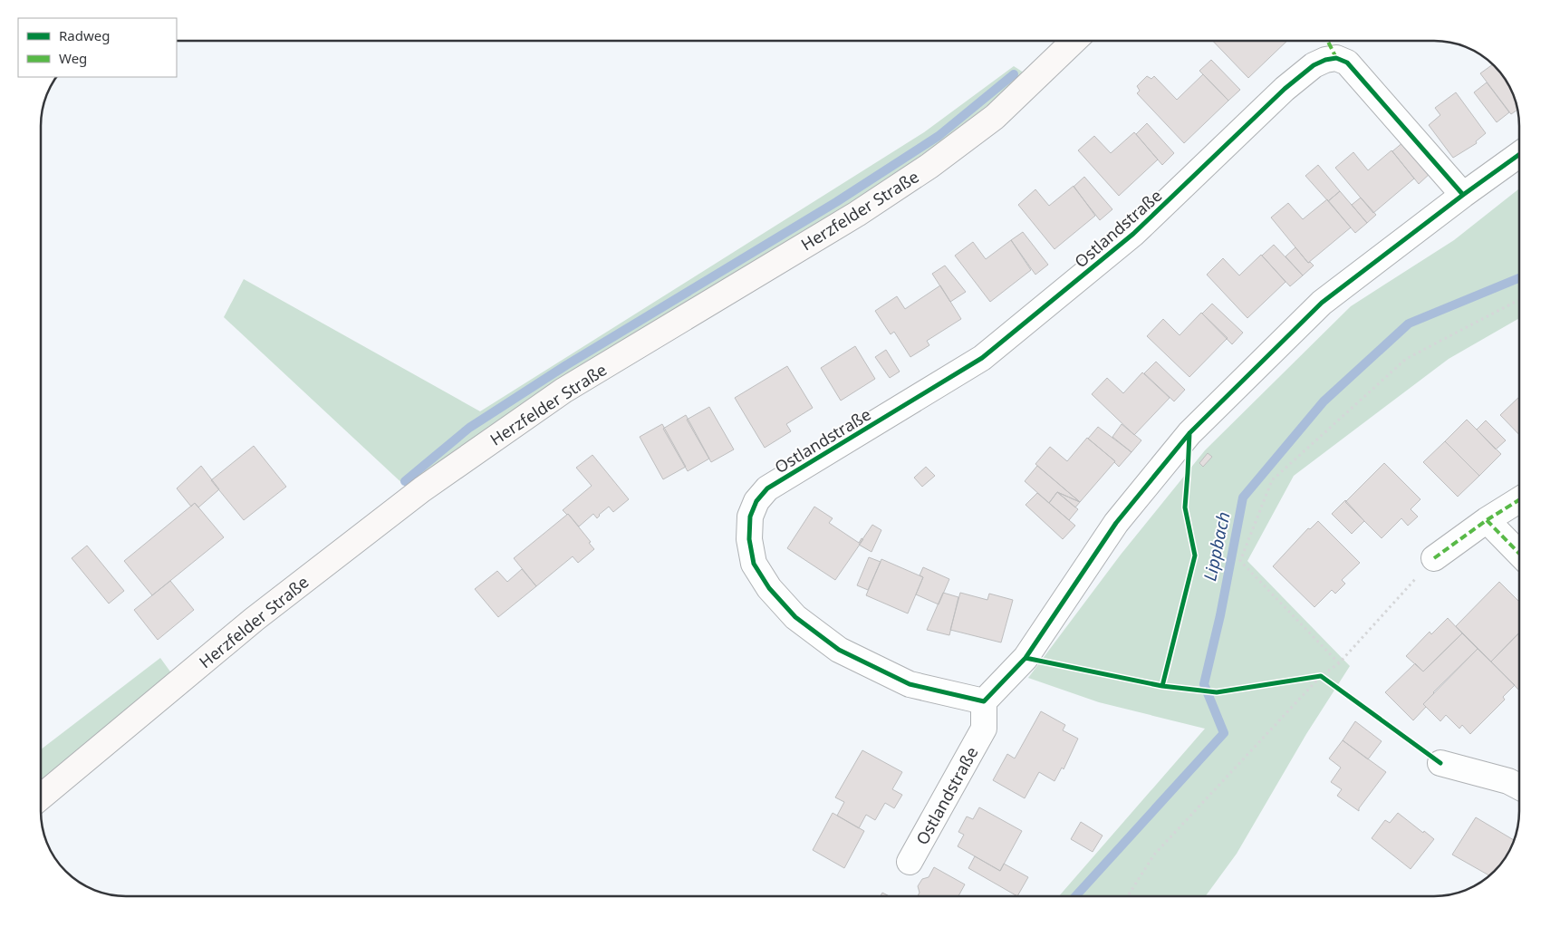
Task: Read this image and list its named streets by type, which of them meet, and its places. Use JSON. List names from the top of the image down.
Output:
{
  "streets": {
    "main road": ["Herzfelder Straße"],
    "street": ["Ostlandstraße"]
  },
  "water": ["Lippbach"],
  "legend": ["Radweg", "Weg"]
}
